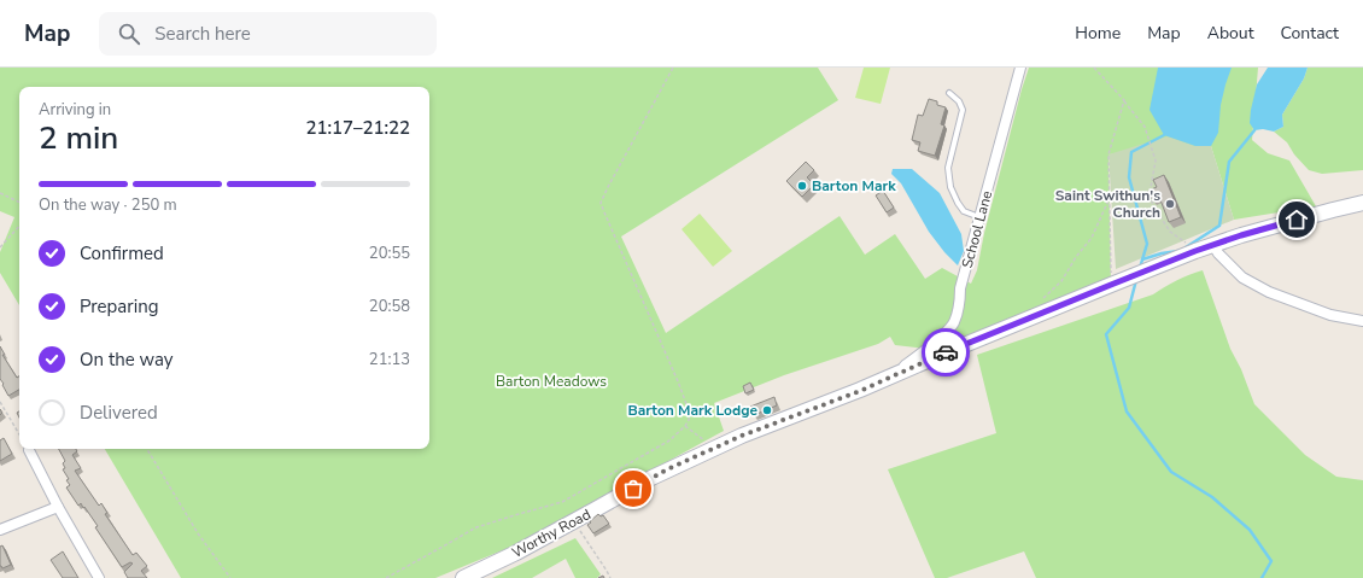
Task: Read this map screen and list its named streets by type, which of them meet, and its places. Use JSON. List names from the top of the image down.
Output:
{
  "streets": {
    "main road": ["Worthy Road"],
    "street": ["School Lane"]
  },
  "crossings": [
    ["School Lane", "Worthy Road"]
  ],
  "parks": ["Barton Meadows"],
  "places": ["Barton Mark", "Saint Swithun's Church", "Barton Mark Lodge"],
  "page": {
    "header": "Map",
    "search": "Search here",
    "nav": [
      "Home",
      "Map",
      "About",
      "Contact"
    ],
    "heading": ["2 min", "Arriving in", "21:17–21:22"],
    "bar": "On the way · 250 m",
    "list": [
      ["Confirmed", "20:55"],
      ["Preparing", "20:58"],
      ["On the way", "21:13"],
      "Delivered"
    ]
  }
}
